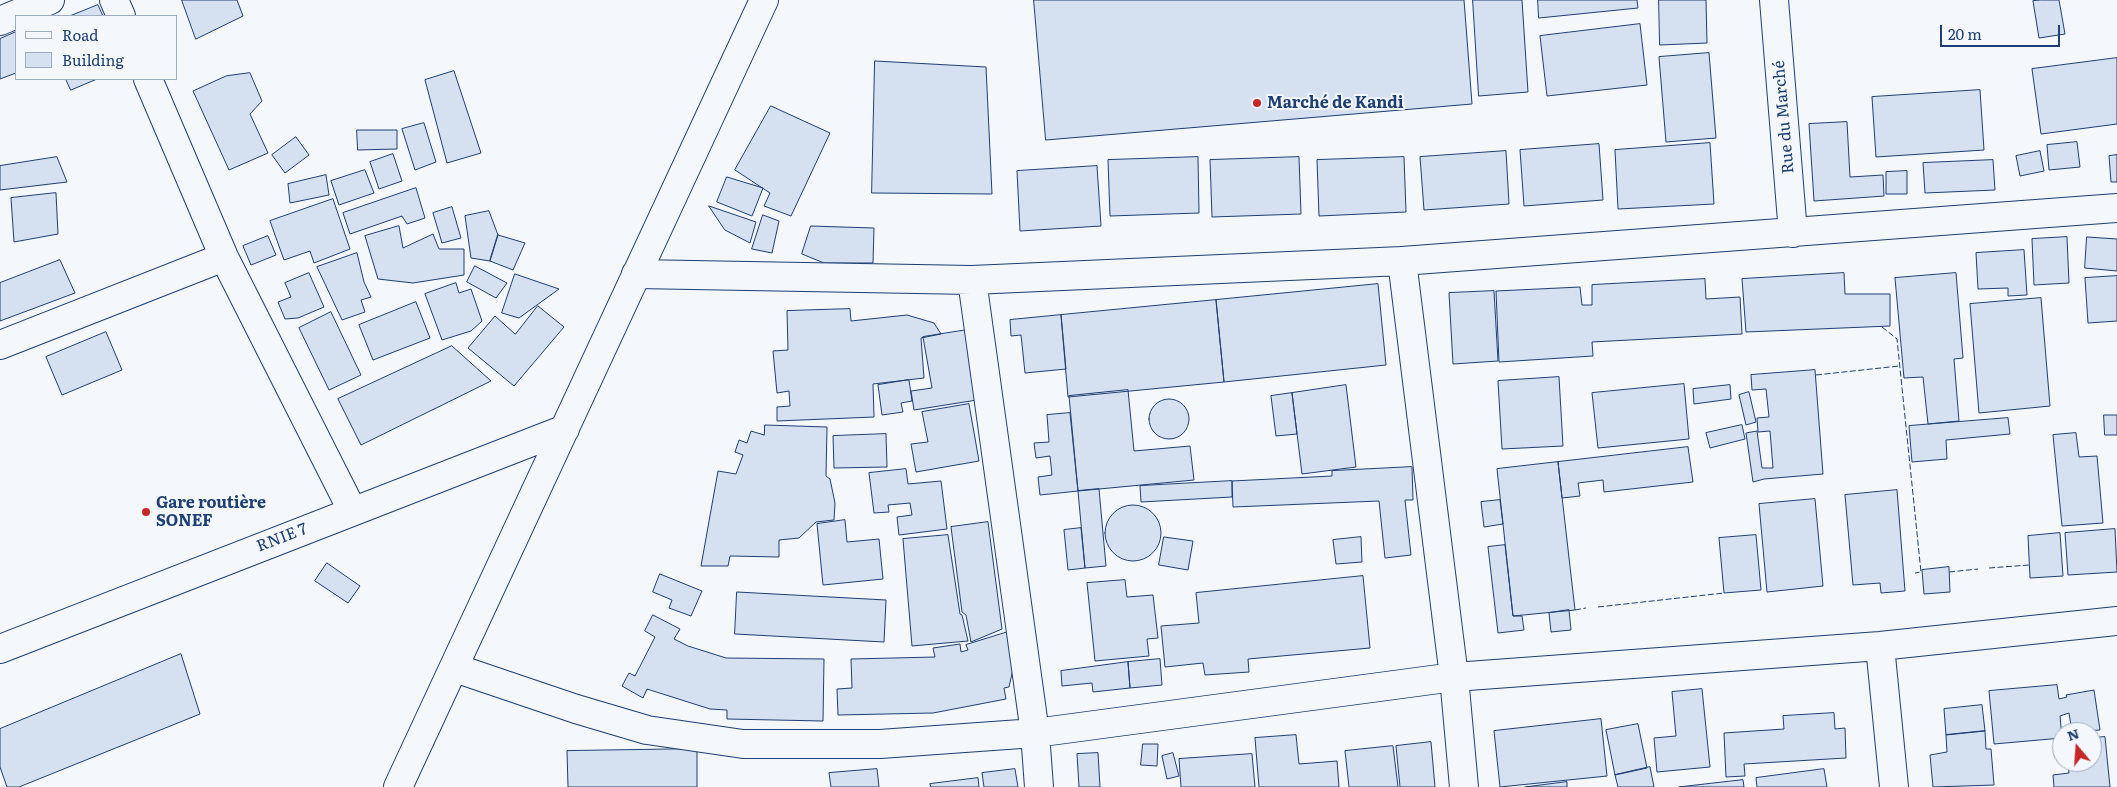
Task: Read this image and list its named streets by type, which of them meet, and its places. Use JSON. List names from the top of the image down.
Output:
{
  "streets": {
    "street": ["Rue du Marché", "RNIE 7"]
  },
  "places": ["Marché de Kandi", "Gare routière SONEF"],
  "legend": ["Road", "Building"],
  "scale_bar": "20 m",
  "north": "top"
}
